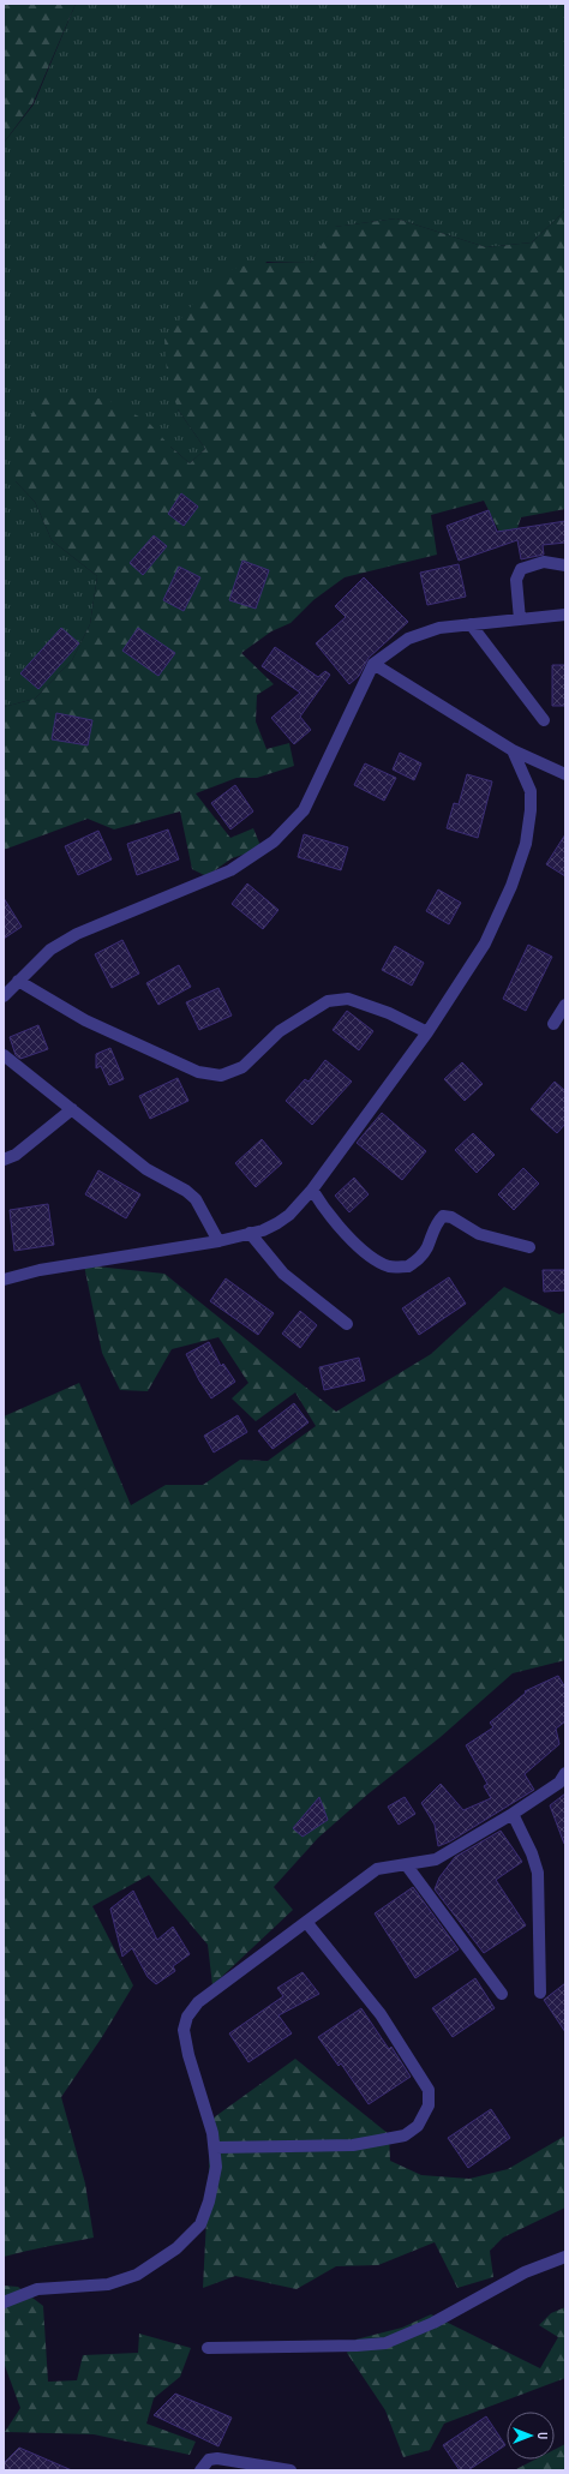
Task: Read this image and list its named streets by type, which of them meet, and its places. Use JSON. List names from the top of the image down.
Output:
{
  "north": "right"
}
